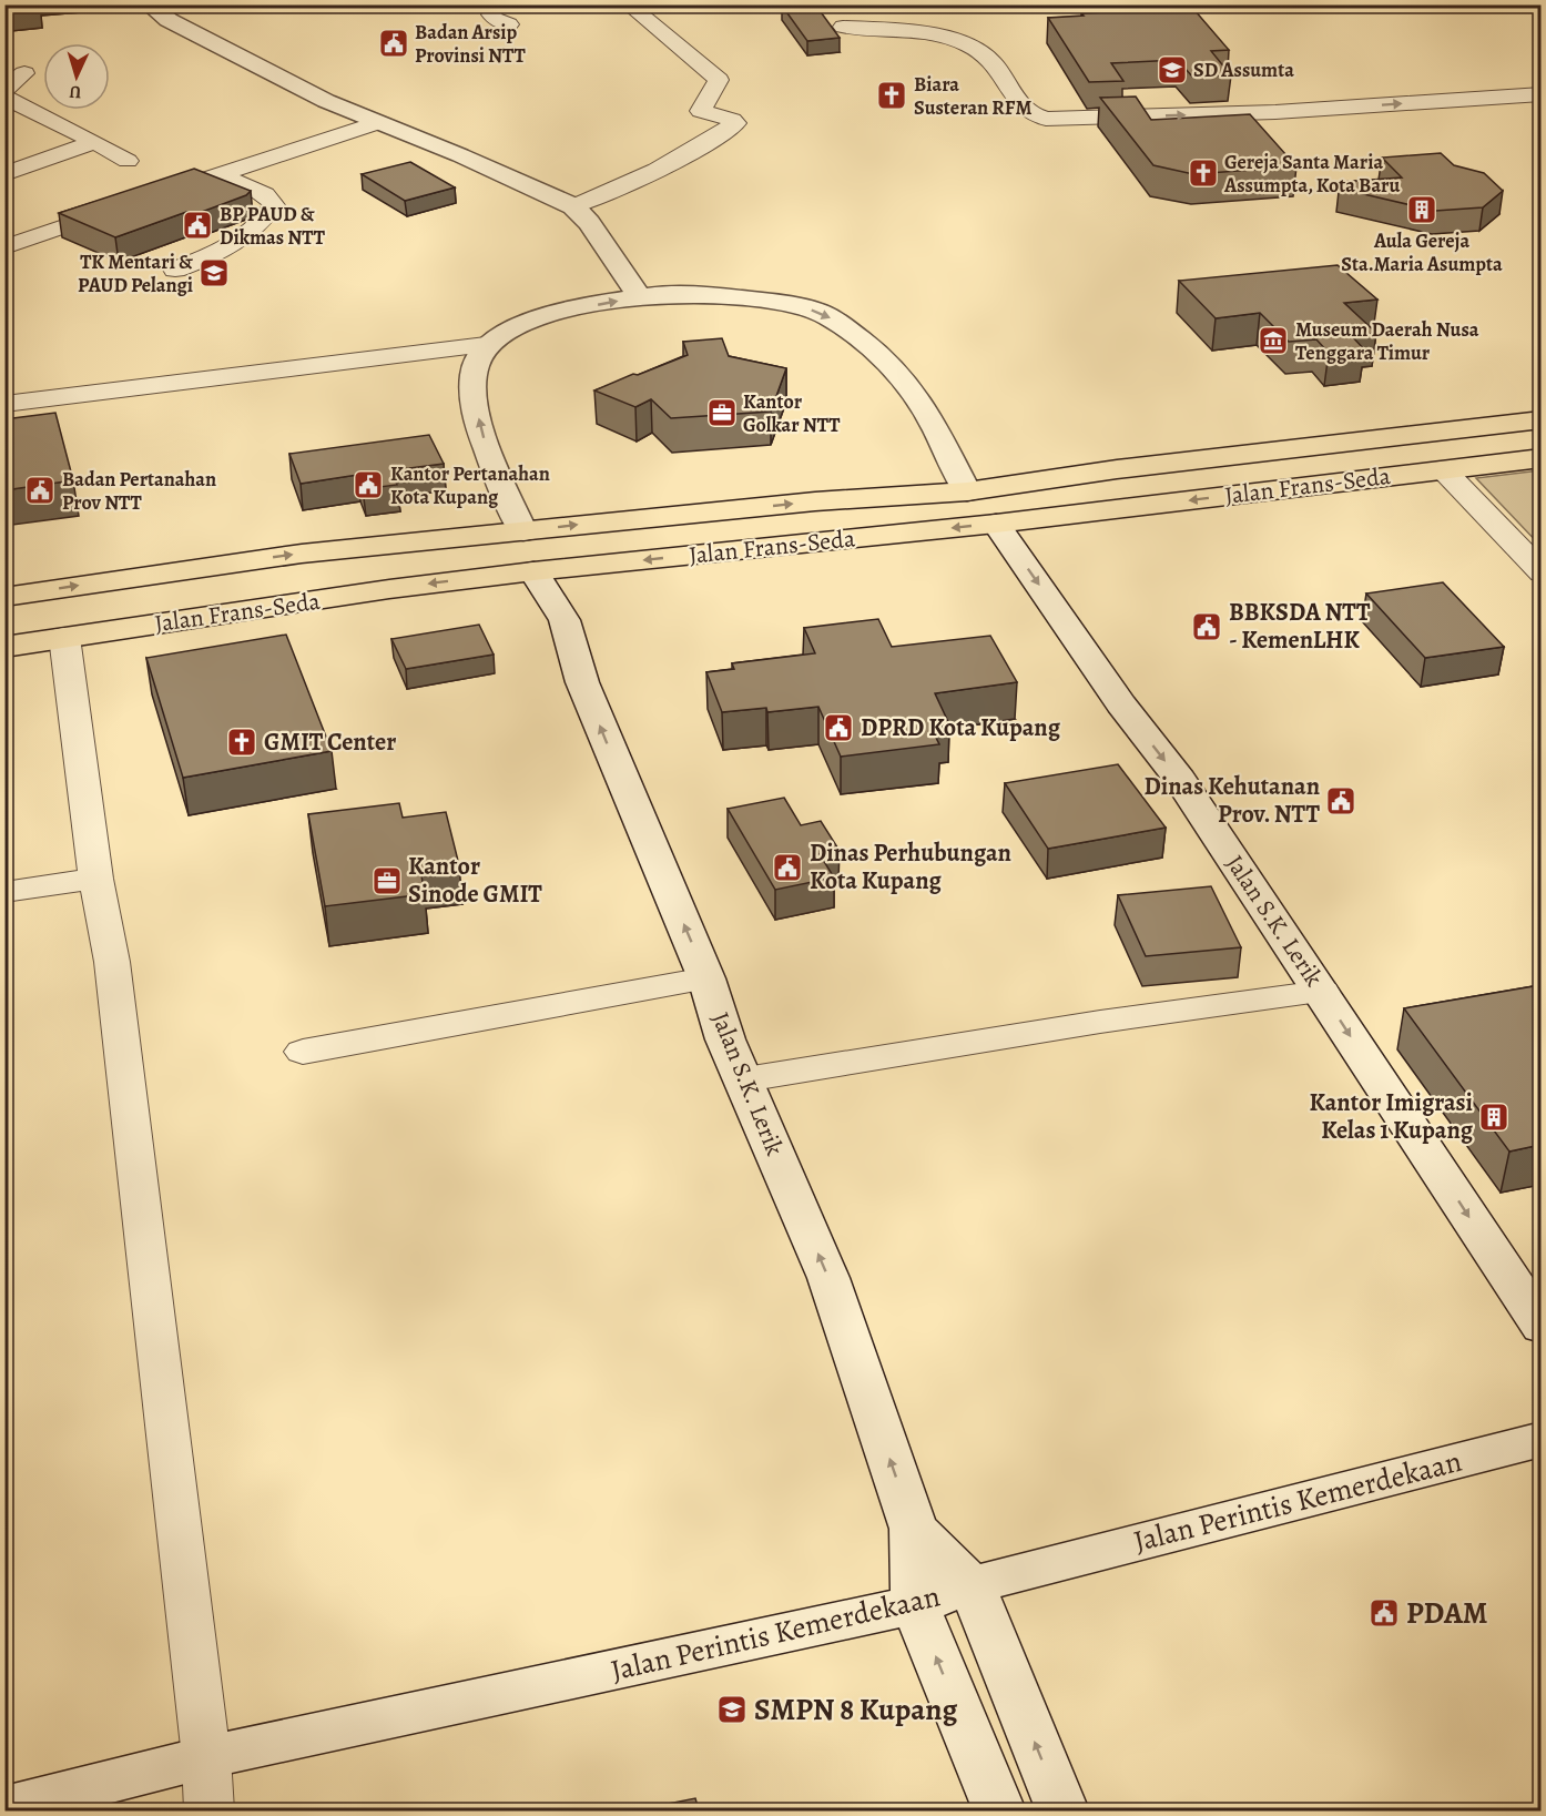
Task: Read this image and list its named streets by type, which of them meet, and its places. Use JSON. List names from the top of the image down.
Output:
{
  "streets": {
    "main road": ["Jalan Frans-Seda", "Jalan S.K. Lerik", "Jalan Perintis Kemerdekaan"]
  },
  "crossings": [
    ["Jalan Frans-Seda", "Jalan S.K. Lerik"],
    ["Jalan S.K. Lerik", "Jalan Perintis Kemerdekaan"]
  ],
  "places": {
    "public building": [
      "Badan Arsip Provinsi NTT",
      "BP PAUD & Dikmas NTT",
      "Kantor Pertanahan Kota Kupang",
      "Badan Pertanahan Prov NTT",
      "BBKSDA NTT - KemenLHK",
      "DPRD Kota Kupang",
      "Dinas Kehutanan Prov. NTT",
      "Dinas Perhubungan Kota Kupang",
      "PDAM"
    ],
    "school or university": ["SD Assumta", "TK Mentari & PAUD Pelangi", "SMPN 8 Kupang"],
    "church": ["Biara Susteran RFM", "Gereja Santa Maria Assumpta, Kota Baru", "GMIT Center"],
    "building": ["Aula Gereja Sta.Maria Asumpta", "Kantor Imigrasi Kelas 1 Kupang"],
    "museum": ["Museum Daerah Nusa Tenggara Timur"],
    "office": ["Kantor Golkar NTT", "Kantor Sinode GMIT"]
  },
  "north": "bottom"
}
